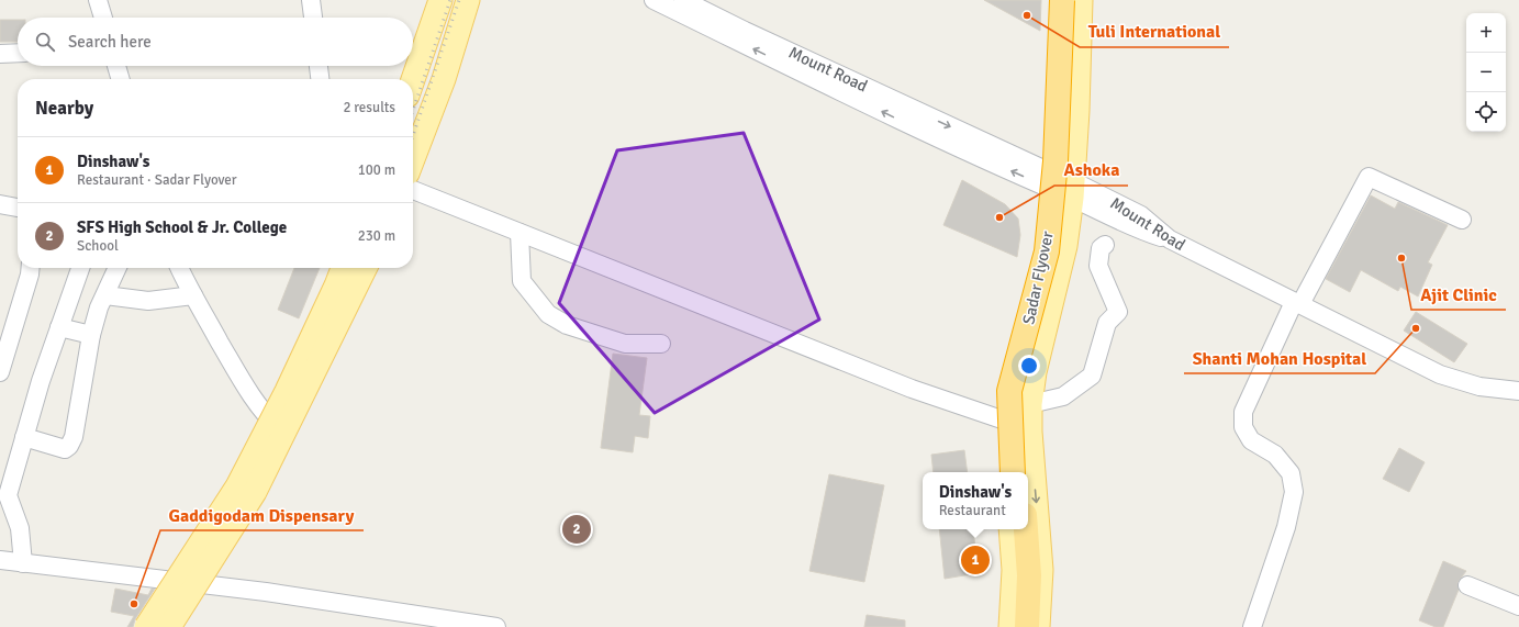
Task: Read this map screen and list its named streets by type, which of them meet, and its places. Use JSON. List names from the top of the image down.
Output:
{
  "streets": {
    "highway": ["Sadar Flyover"],
    "street": ["Mount Road"]
  },
  "places": [
    "Tuli International",
    "Ashoka",
    "Ajit Clinic",
    "Shanti Mohan Hospital",
    "Gaddigodam Dispensary"
  ],
  "page": {
    "map_buttons": ["+", "−"],
    "search": "Search here",
    "heading": ["Nearby", "2 results"],
    "list": [
      {
        "mark": "1",
        "name": "Dinshaw's",
        "note": "Restaurant · Sadar Flyover",
        "value": "100 m"
      },
      {
        "mark": "2",
        "name": "SFS High School & Jr. College",
        "note": "School",
        "value": "230 m"
      }
    ],
    "popup": ["Dinshaw's", "Restaurant"],
    "pins": ["2", "1"]
  }
}
